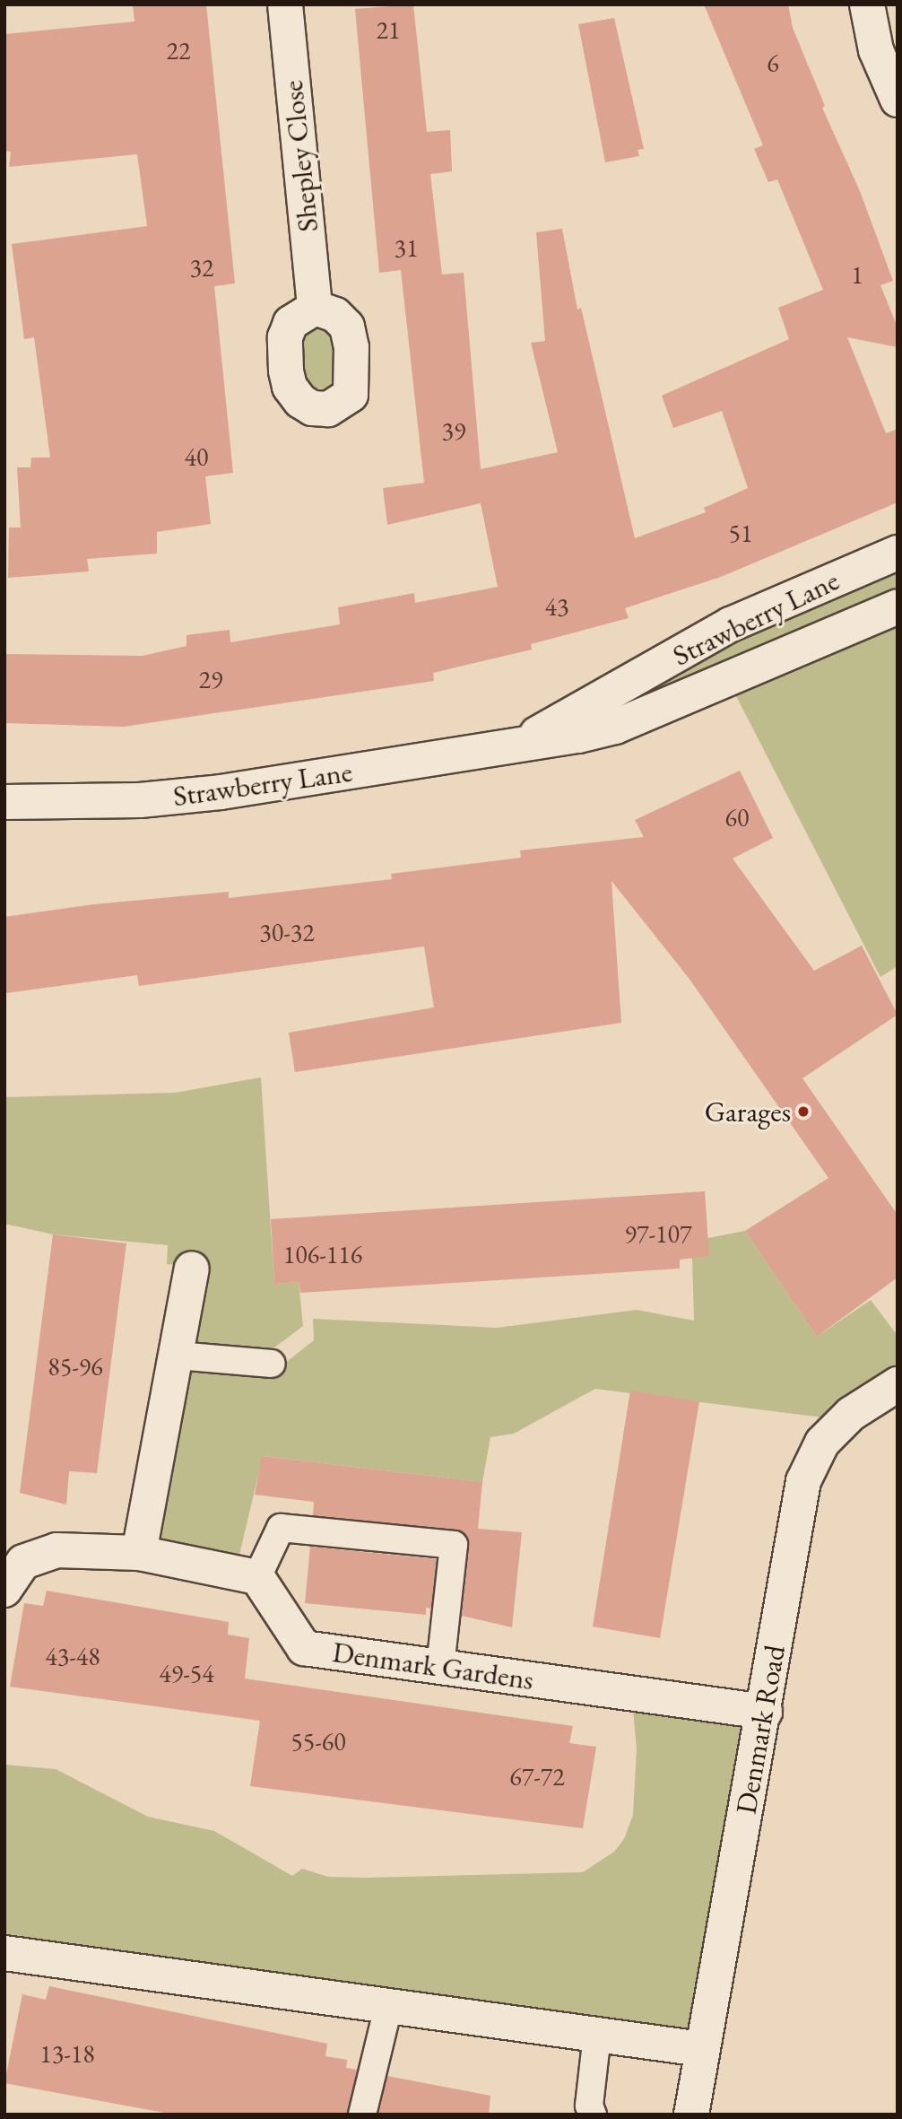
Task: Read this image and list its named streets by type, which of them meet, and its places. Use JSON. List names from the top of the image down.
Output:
{
  "streets": {
    "street": [
      "Shepley Close",
      "Strawberry Lane",
      "Denmark Gardens",
      "Denmark Road"
    ]
  },
  "crossings": [
    ["Denmark Gardens", "Denmark Road"]
  ],
  "places": ["Garages"],
  "house_numbers": [
    "21",
    "22",
    "6",
    "31",
    "32",
    "1",
    "39",
    "40",
    "51",
    "43",
    "29",
    "60",
    "30-32",
    "97-107",
    "106-116",
    "85-96",
    "43-48",
    "49-54",
    "55-60",
    "67-72",
    "13-18"
  ]
}
